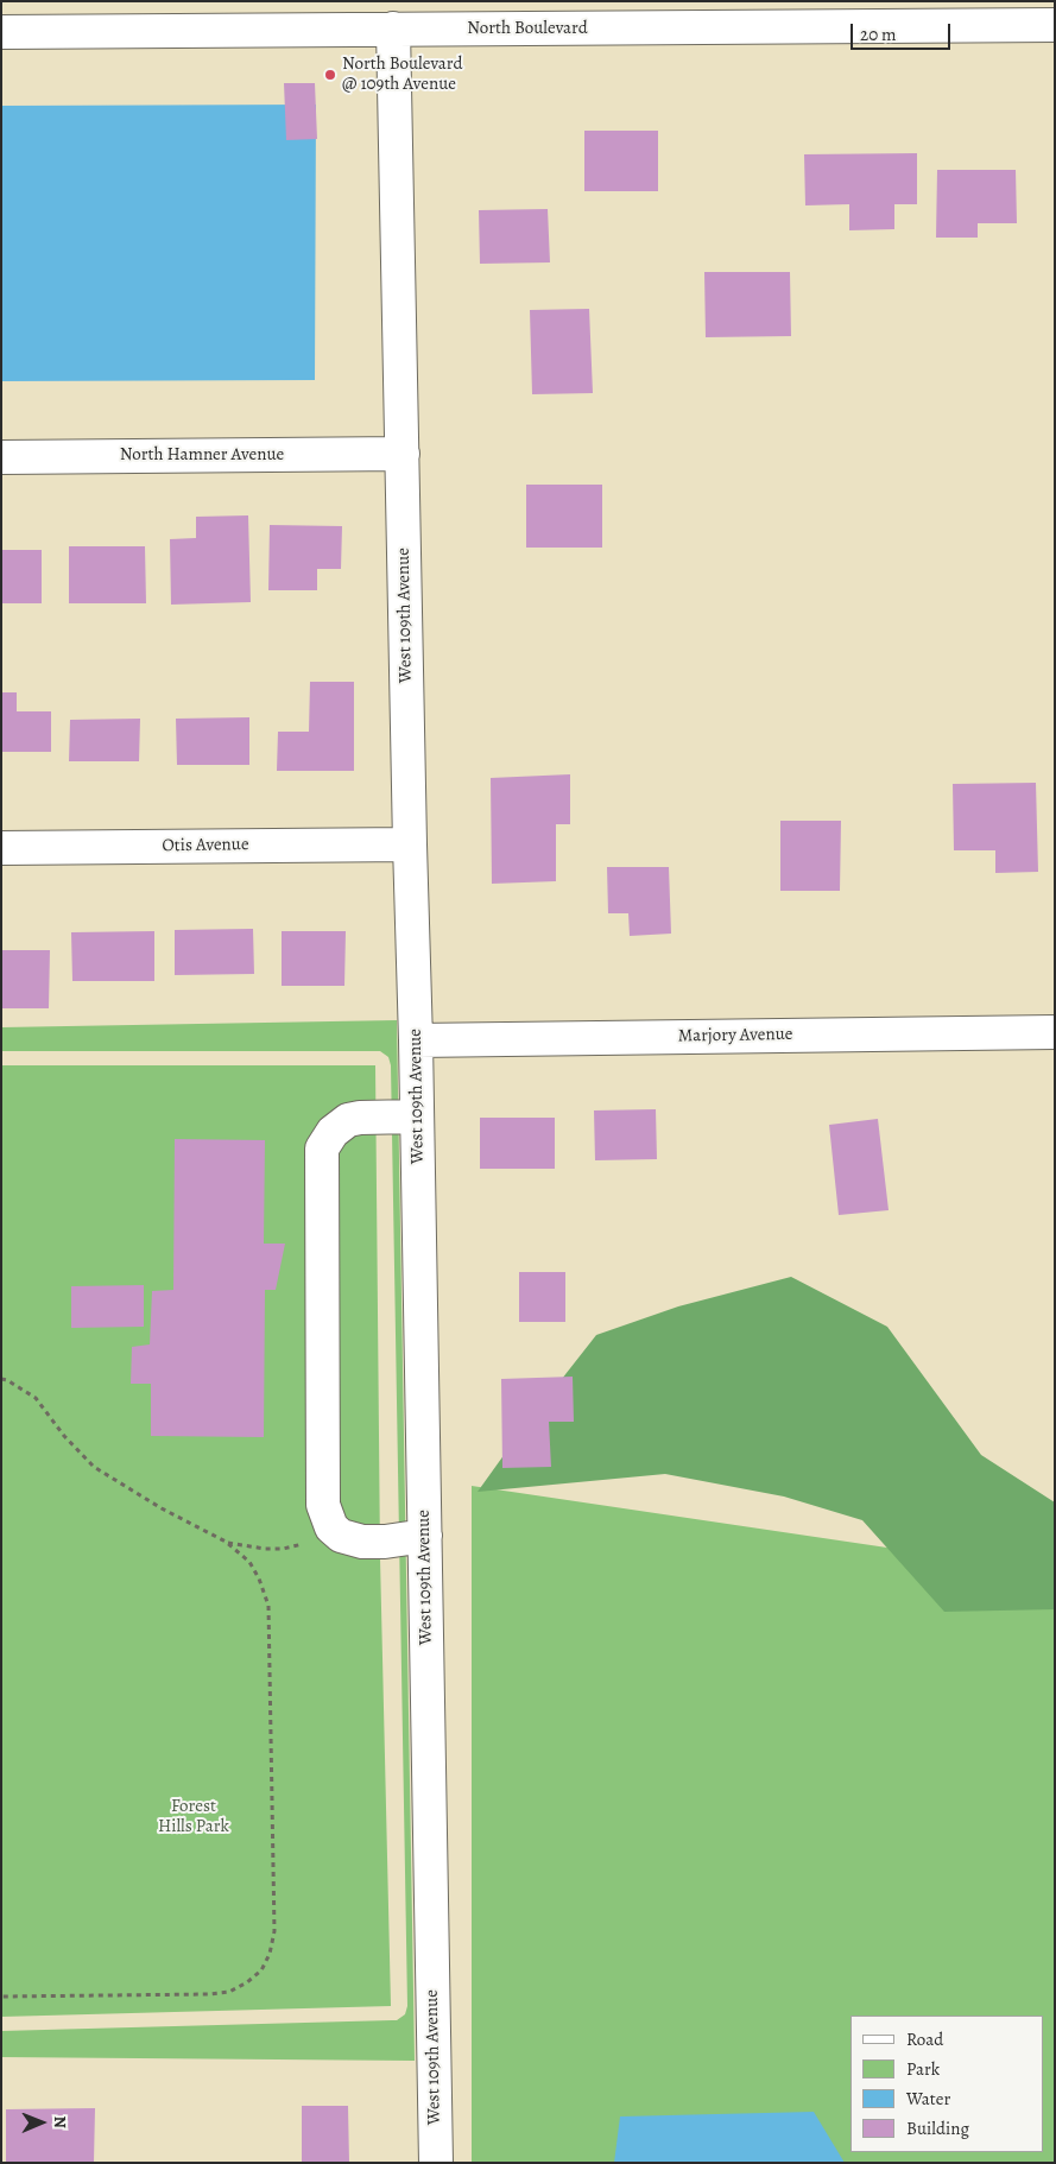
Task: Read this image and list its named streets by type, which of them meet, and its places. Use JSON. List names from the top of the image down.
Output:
{
  "streets": {
    "street": [
      "North Boulevard",
      "North Hamner Avenue",
      "West 109th Avenue",
      "Otis Avenue",
      "Marjory Avenue"
    ]
  },
  "crossings": [
    ["North Boulevard", "West 109th Avenue"],
    ["North Hamner Avenue", "West 109th Avenue"],
    ["West 109th Avenue", "Otis Avenue"],
    ["West 109th Avenue", "Marjory Avenue"]
  ],
  "parks": ["Forest Hills Park"],
  "places": ["North Boulevard @ 109th Avenue"],
  "legend": [
    "Road",
    "Park",
    "Water",
    "Building"
  ],
  "scale_bar": "20 m",
  "north": "right"
}
